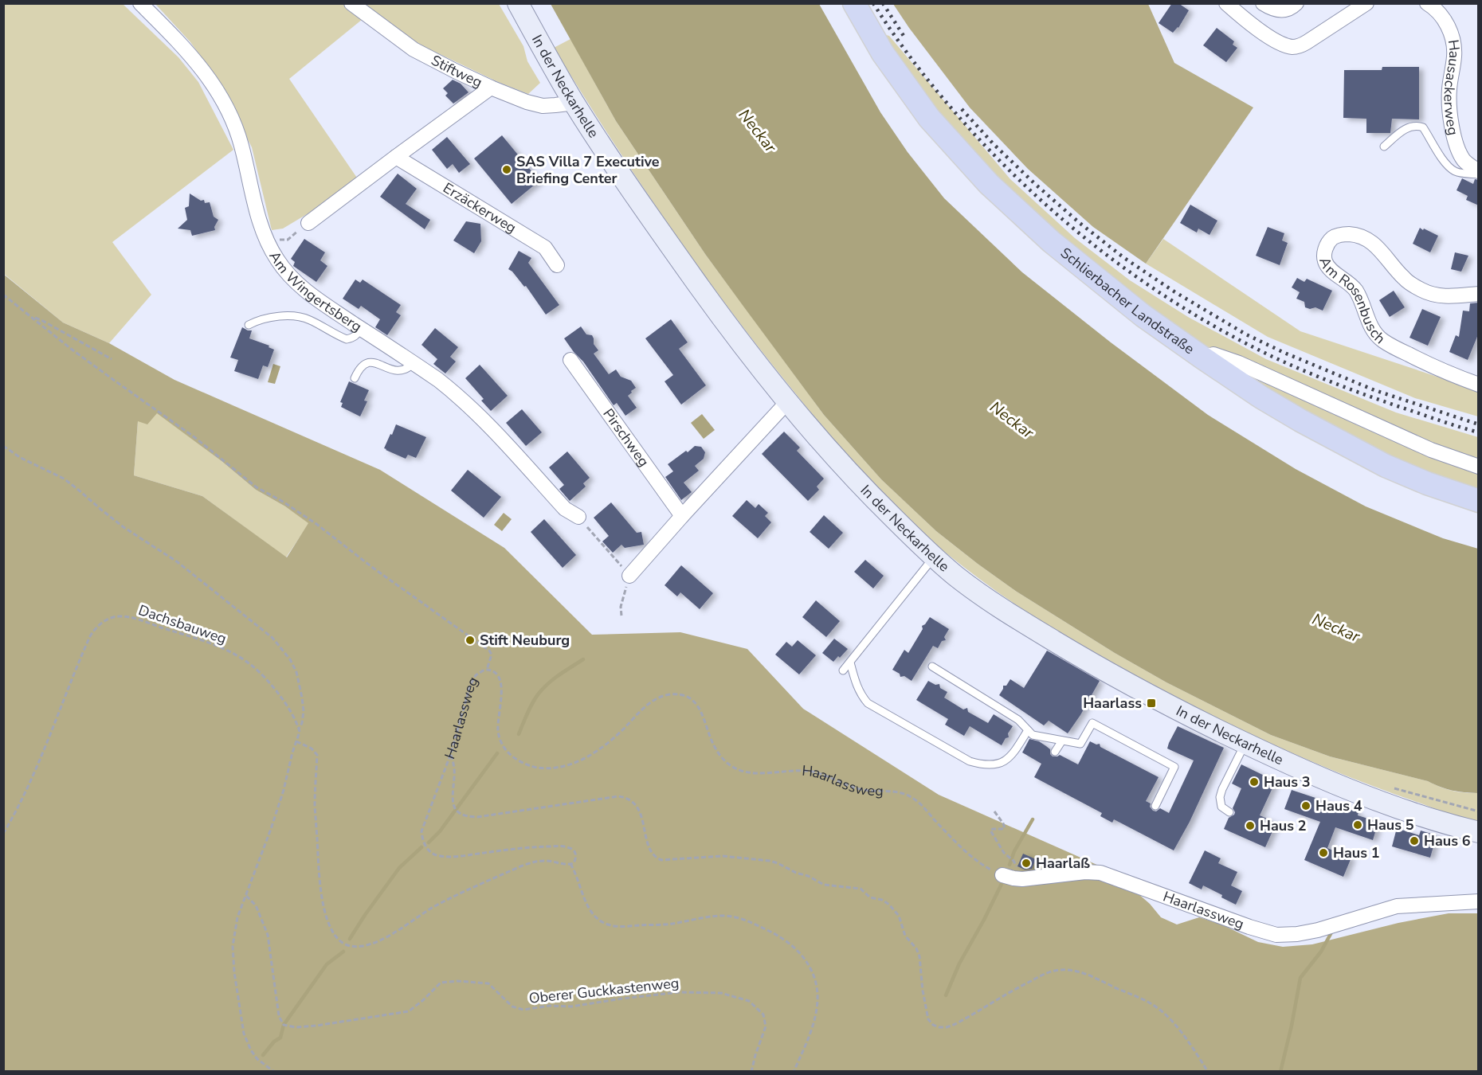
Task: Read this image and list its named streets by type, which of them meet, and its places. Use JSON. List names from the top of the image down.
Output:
{
  "streets": {
    "main road": ["In der Neckarhelle", "Schlierbacher Landstraße"],
    "street": [
      "Stiftweg",
      "Hausackerweg",
      "Erzäckerweg",
      "Am Wingertsberg",
      "Am Rosenbusch",
      "Pirschweg",
      "Haarlassweg"
    ],
    "path": ["Dachsbauweg", "Oberer Guckkastenweg"]
  },
  "crossings": [
    ["Stiftweg", "In der Neckarhelle"]
  ],
  "water": ["Neckar"],
  "places": {
    "other": [
      "SAS Villa 7 Executive Briefing Center",
      "Stift Neuburg",
      "Haus 3",
      "Haus 4",
      "Haus 5",
      "Haus 2",
      "Haus 6",
      "Haus 1",
      "Haarlaß"
    ],
    "transit": ["Haarlass"]
  }
}
